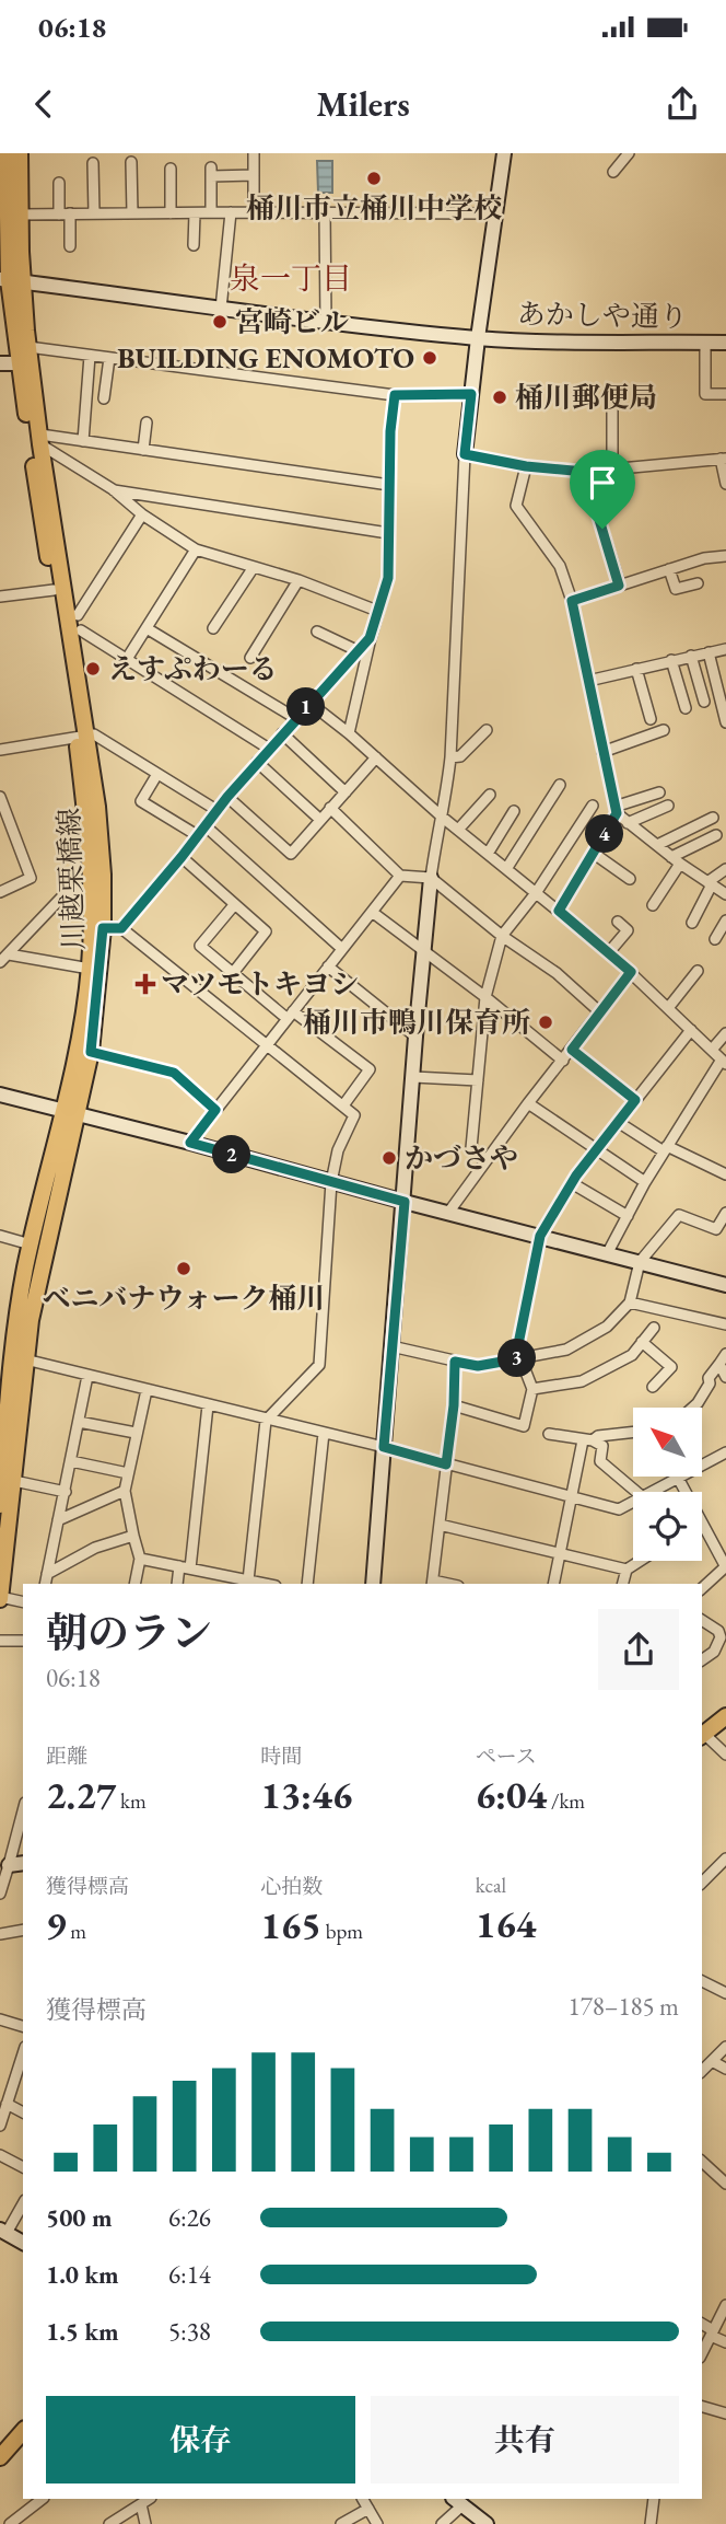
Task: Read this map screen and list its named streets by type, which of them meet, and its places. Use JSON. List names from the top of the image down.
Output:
{
  "streets": {
    "main road": ["川越栗橋線"],
    "street": ["あかしや通り"]
  },
  "crossings": [
    ["あかしや通り", "川越栗橋線"]
  ],
  "districts": ["泉一丁目"],
  "places": {
    "other": [
      "桶川市立桶川中学校",
      "宮崎ビル",
      "BUILDING ENOMOTO",
      "桶川郵便局",
      "えすぷわーる",
      "桶川市鴨川保育所",
      "かづさや",
      "ベニバナウォーク桶川"
    ],
    "health": ["マツモトキヨシ"]
  },
  "north": "top left",
  "page": {
    "status": "06:18",
    "header": "Milers",
    "pins": [
      "1",
      "4",
      "2",
      "3"
    ],
    "heading": ["朝のラン", "06:18"],
    "stats": [
      ["距離", "2.27 km"],
      ["時間", "13:46"],
      ["ペース", "6:04 /km"],
      ["獲得標高", "9 m"],
      ["心拍数", "165 bpm"],
      ["kcal", "164"]
    ],
    "chart": ["獲得標高", "178–185 m"],
    "list": [
      {
        "name": "500 m",
        "note": "6:26"
      },
      {
        "name": "1.0 km",
        "note": "6:14"
      },
      {
        "name": "1.5 km",
        "note": "5:38"
      }
    ],
    "buttons": ["保存", "共有"]
  }
}
